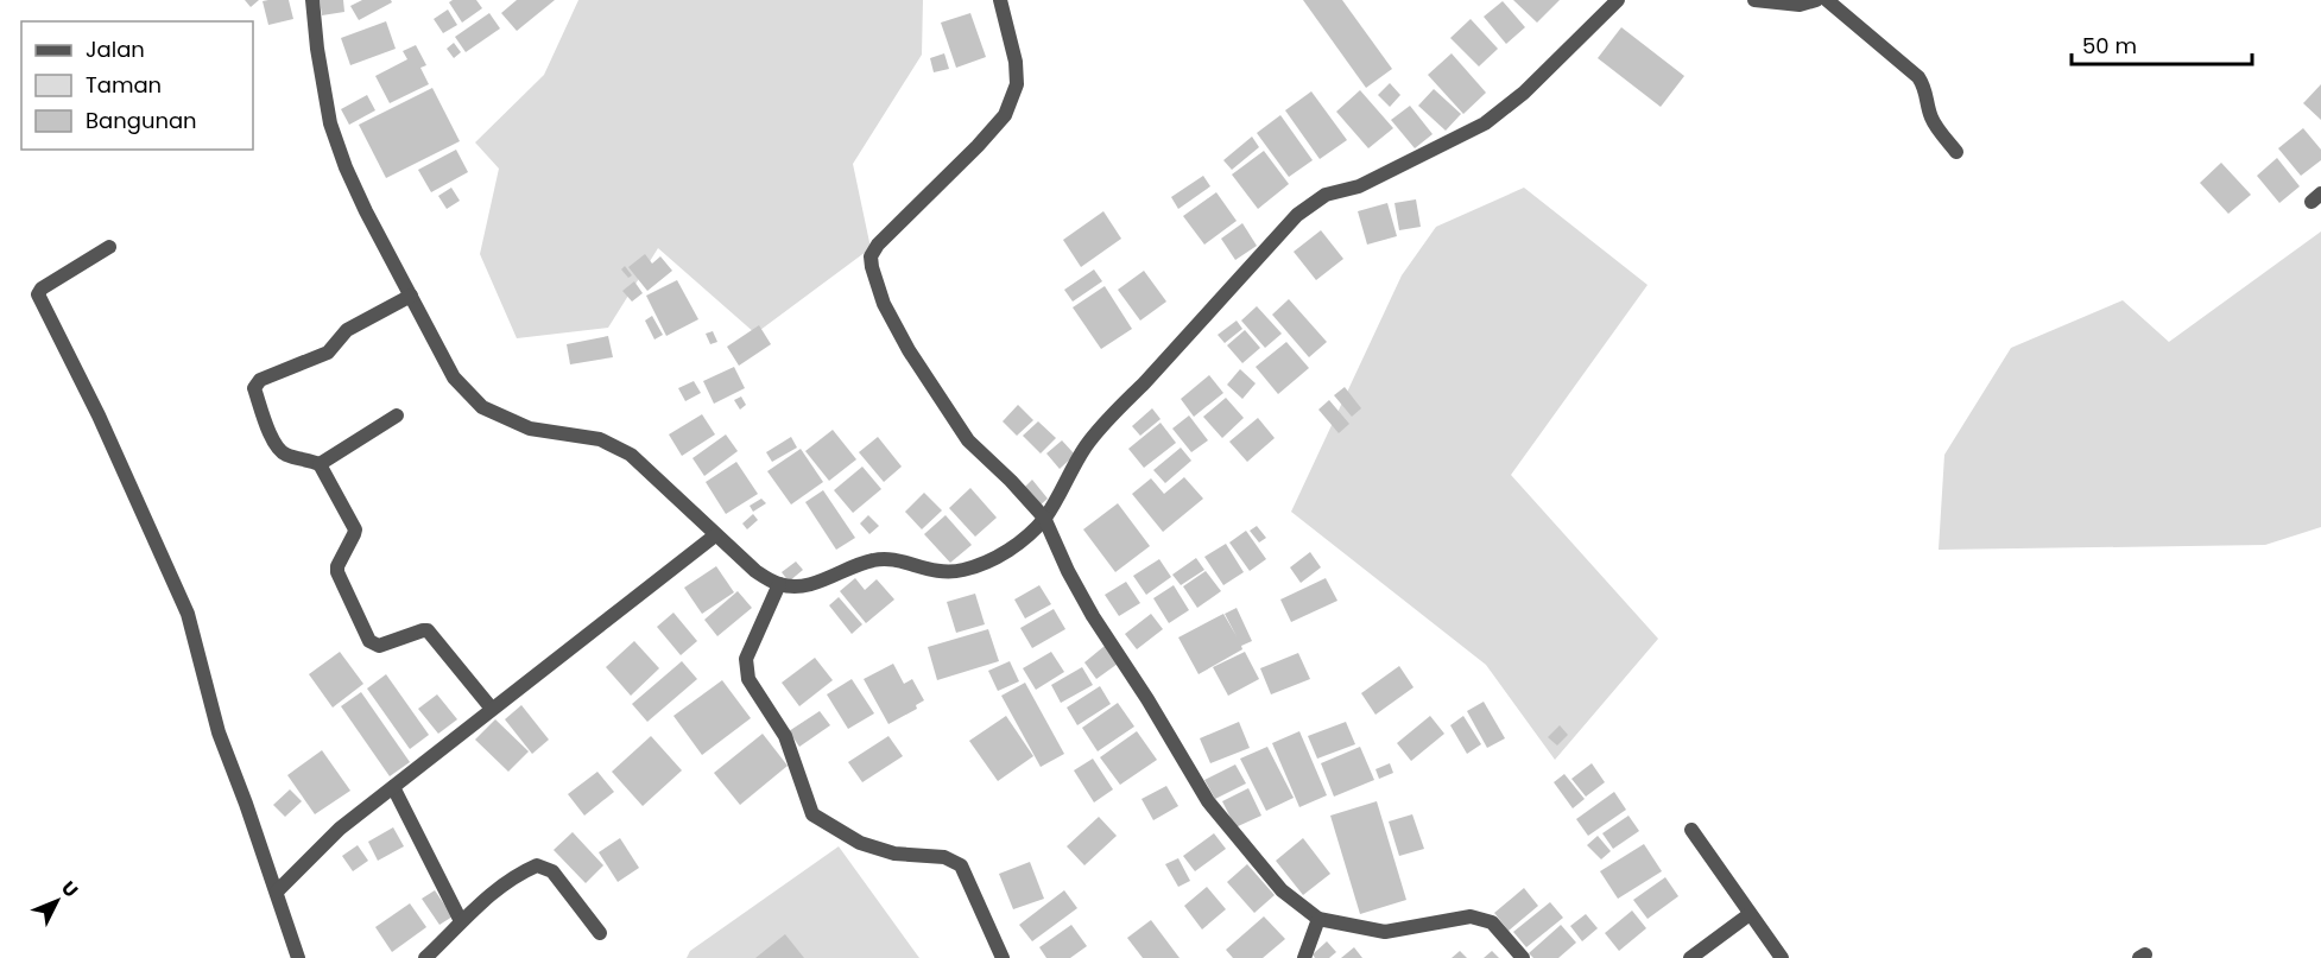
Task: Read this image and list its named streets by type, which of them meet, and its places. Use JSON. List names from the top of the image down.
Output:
{
  "legend": ["Jalan", "Taman", "Bangunan"],
  "scale_bar": "50 m",
  "north": "top right"
}
